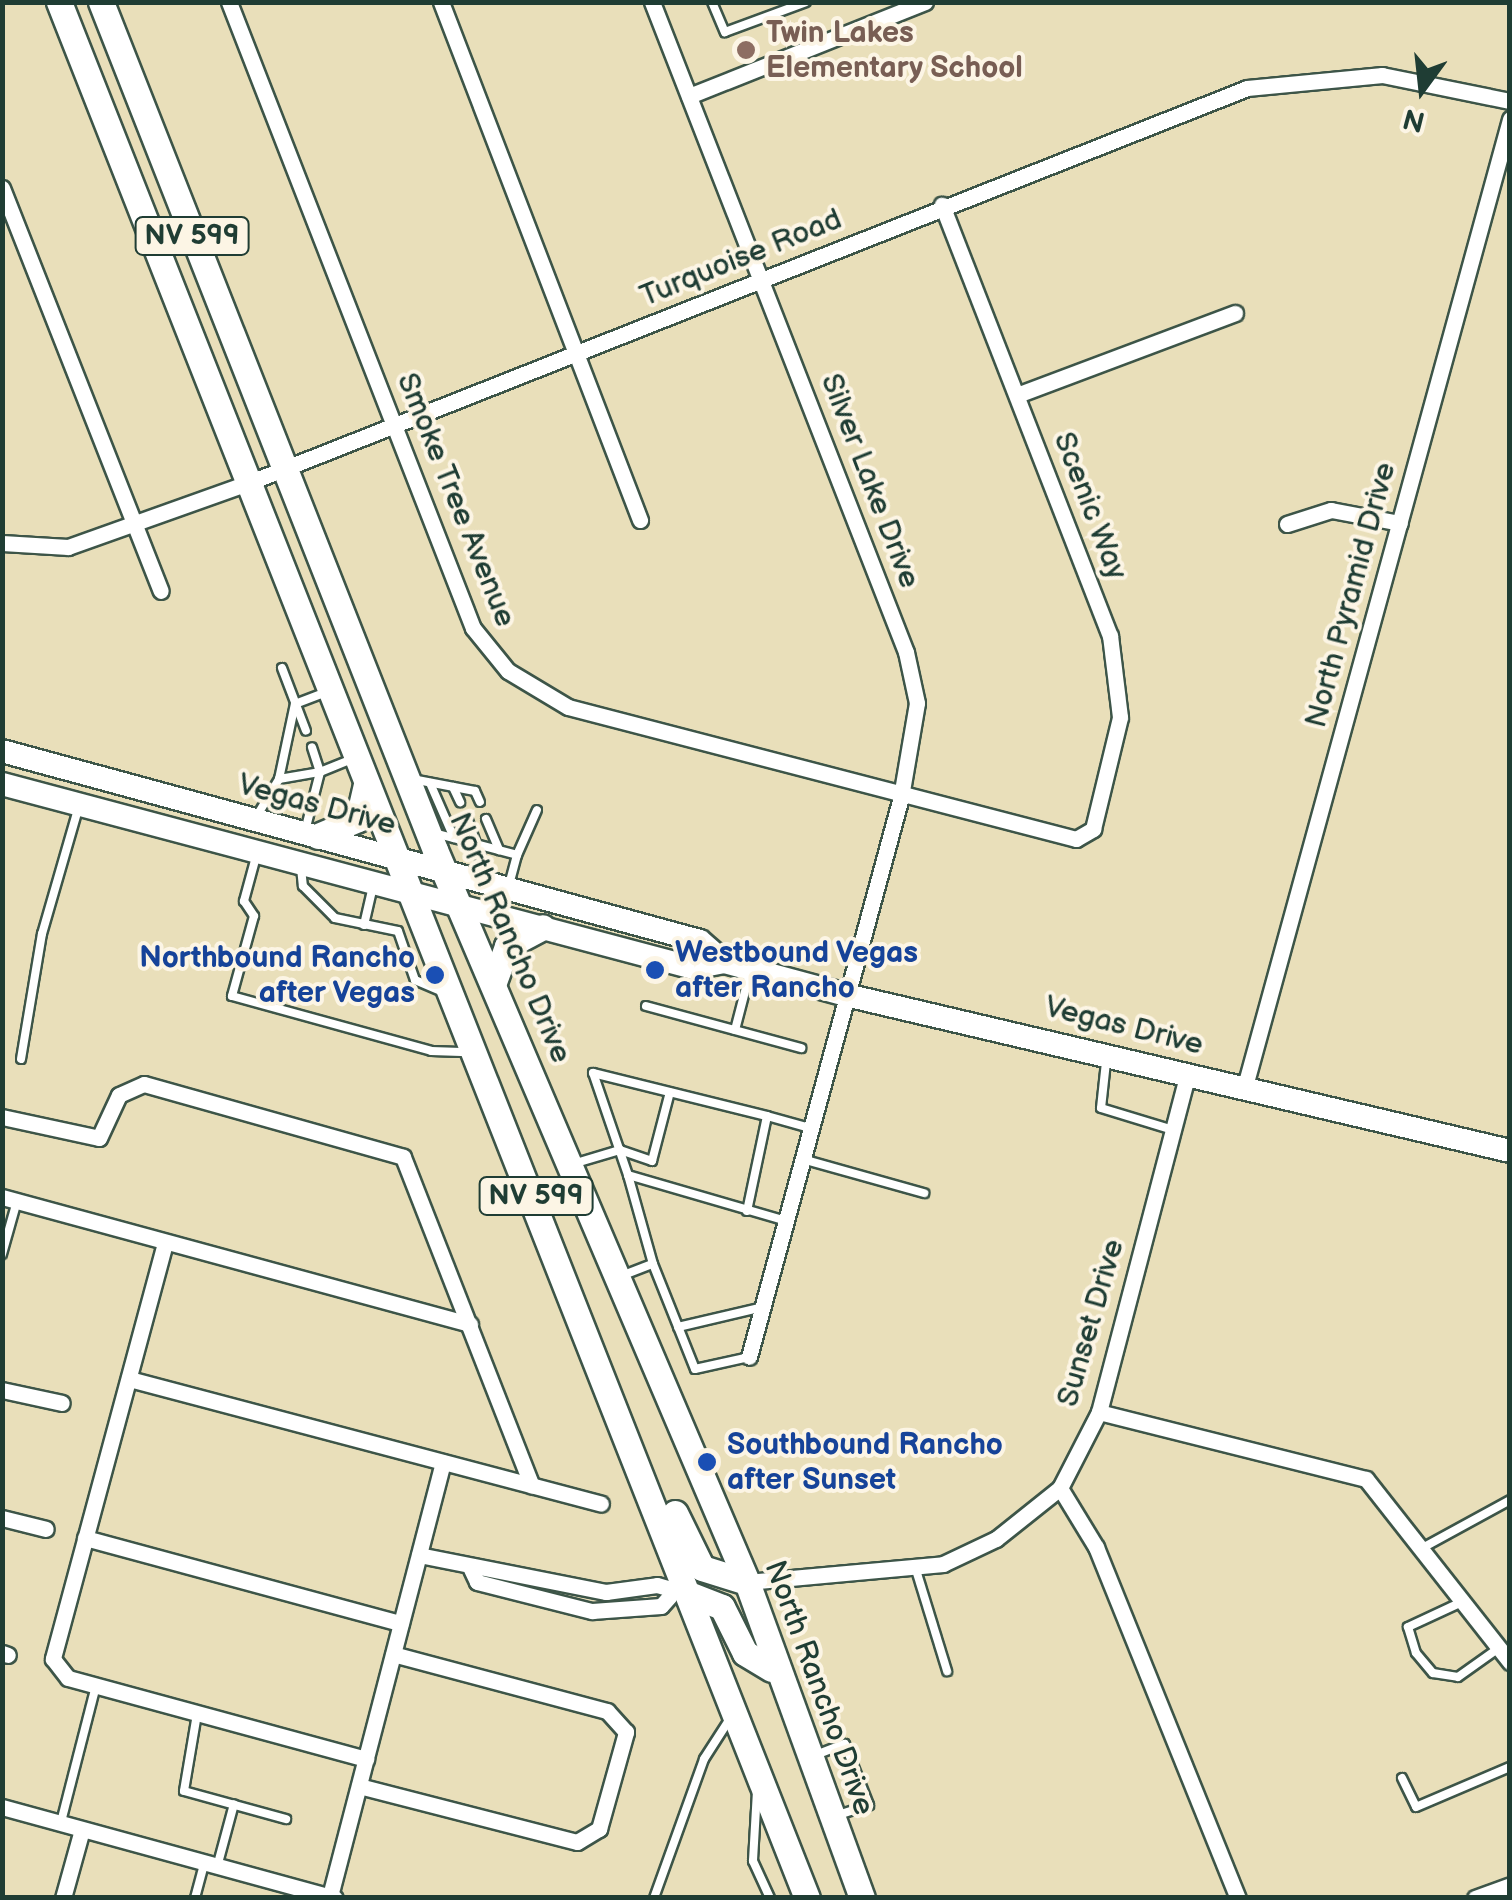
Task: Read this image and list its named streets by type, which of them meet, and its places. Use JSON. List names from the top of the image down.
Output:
{
  "streets": {
    "main road": ["NV 599", "Vegas Drive", "North Rancho Drive"],
    "street": [
      "Turquoise Road",
      "Silver Lake Drive",
      "Smoke Tree Avenue",
      "Scenic Way",
      "North Pyramid Drive",
      "Sunset Drive"
    ]
  },
  "crossings": [
    ["NV 599", "Turquoise Road"],
    ["NV 599", "Vegas Drive"],
    ["Turquoise Road", "Silver Lake Drive"],
    ["Turquoise Road", "Smoke Tree Avenue"],
    ["Turquoise Road", "Scenic Way"],
    ["Turquoise Road", "North Rancho Drive"],
    ["Silver Lake Drive", "Smoke Tree Avenue"],
    ["Silver Lake Drive", "Vegas Drive"],
    ["Smoke Tree Avenue", "Scenic Way"],
    ["North Pyramid Drive", "Vegas Drive"],
    ["Vegas Drive", "North Rancho Drive"],
    ["Vegas Drive", "Sunset Drive"],
    ["North Rancho Drive", "Sunset Drive"]
  ],
  "places": [
    "Twin Lakes Elementary School",
    "Westbound Vegas after Rancho",
    "Northbound Rancho after Vegas",
    "Southbound Rancho after Sunset"
  ],
  "north": "bottom"
}
